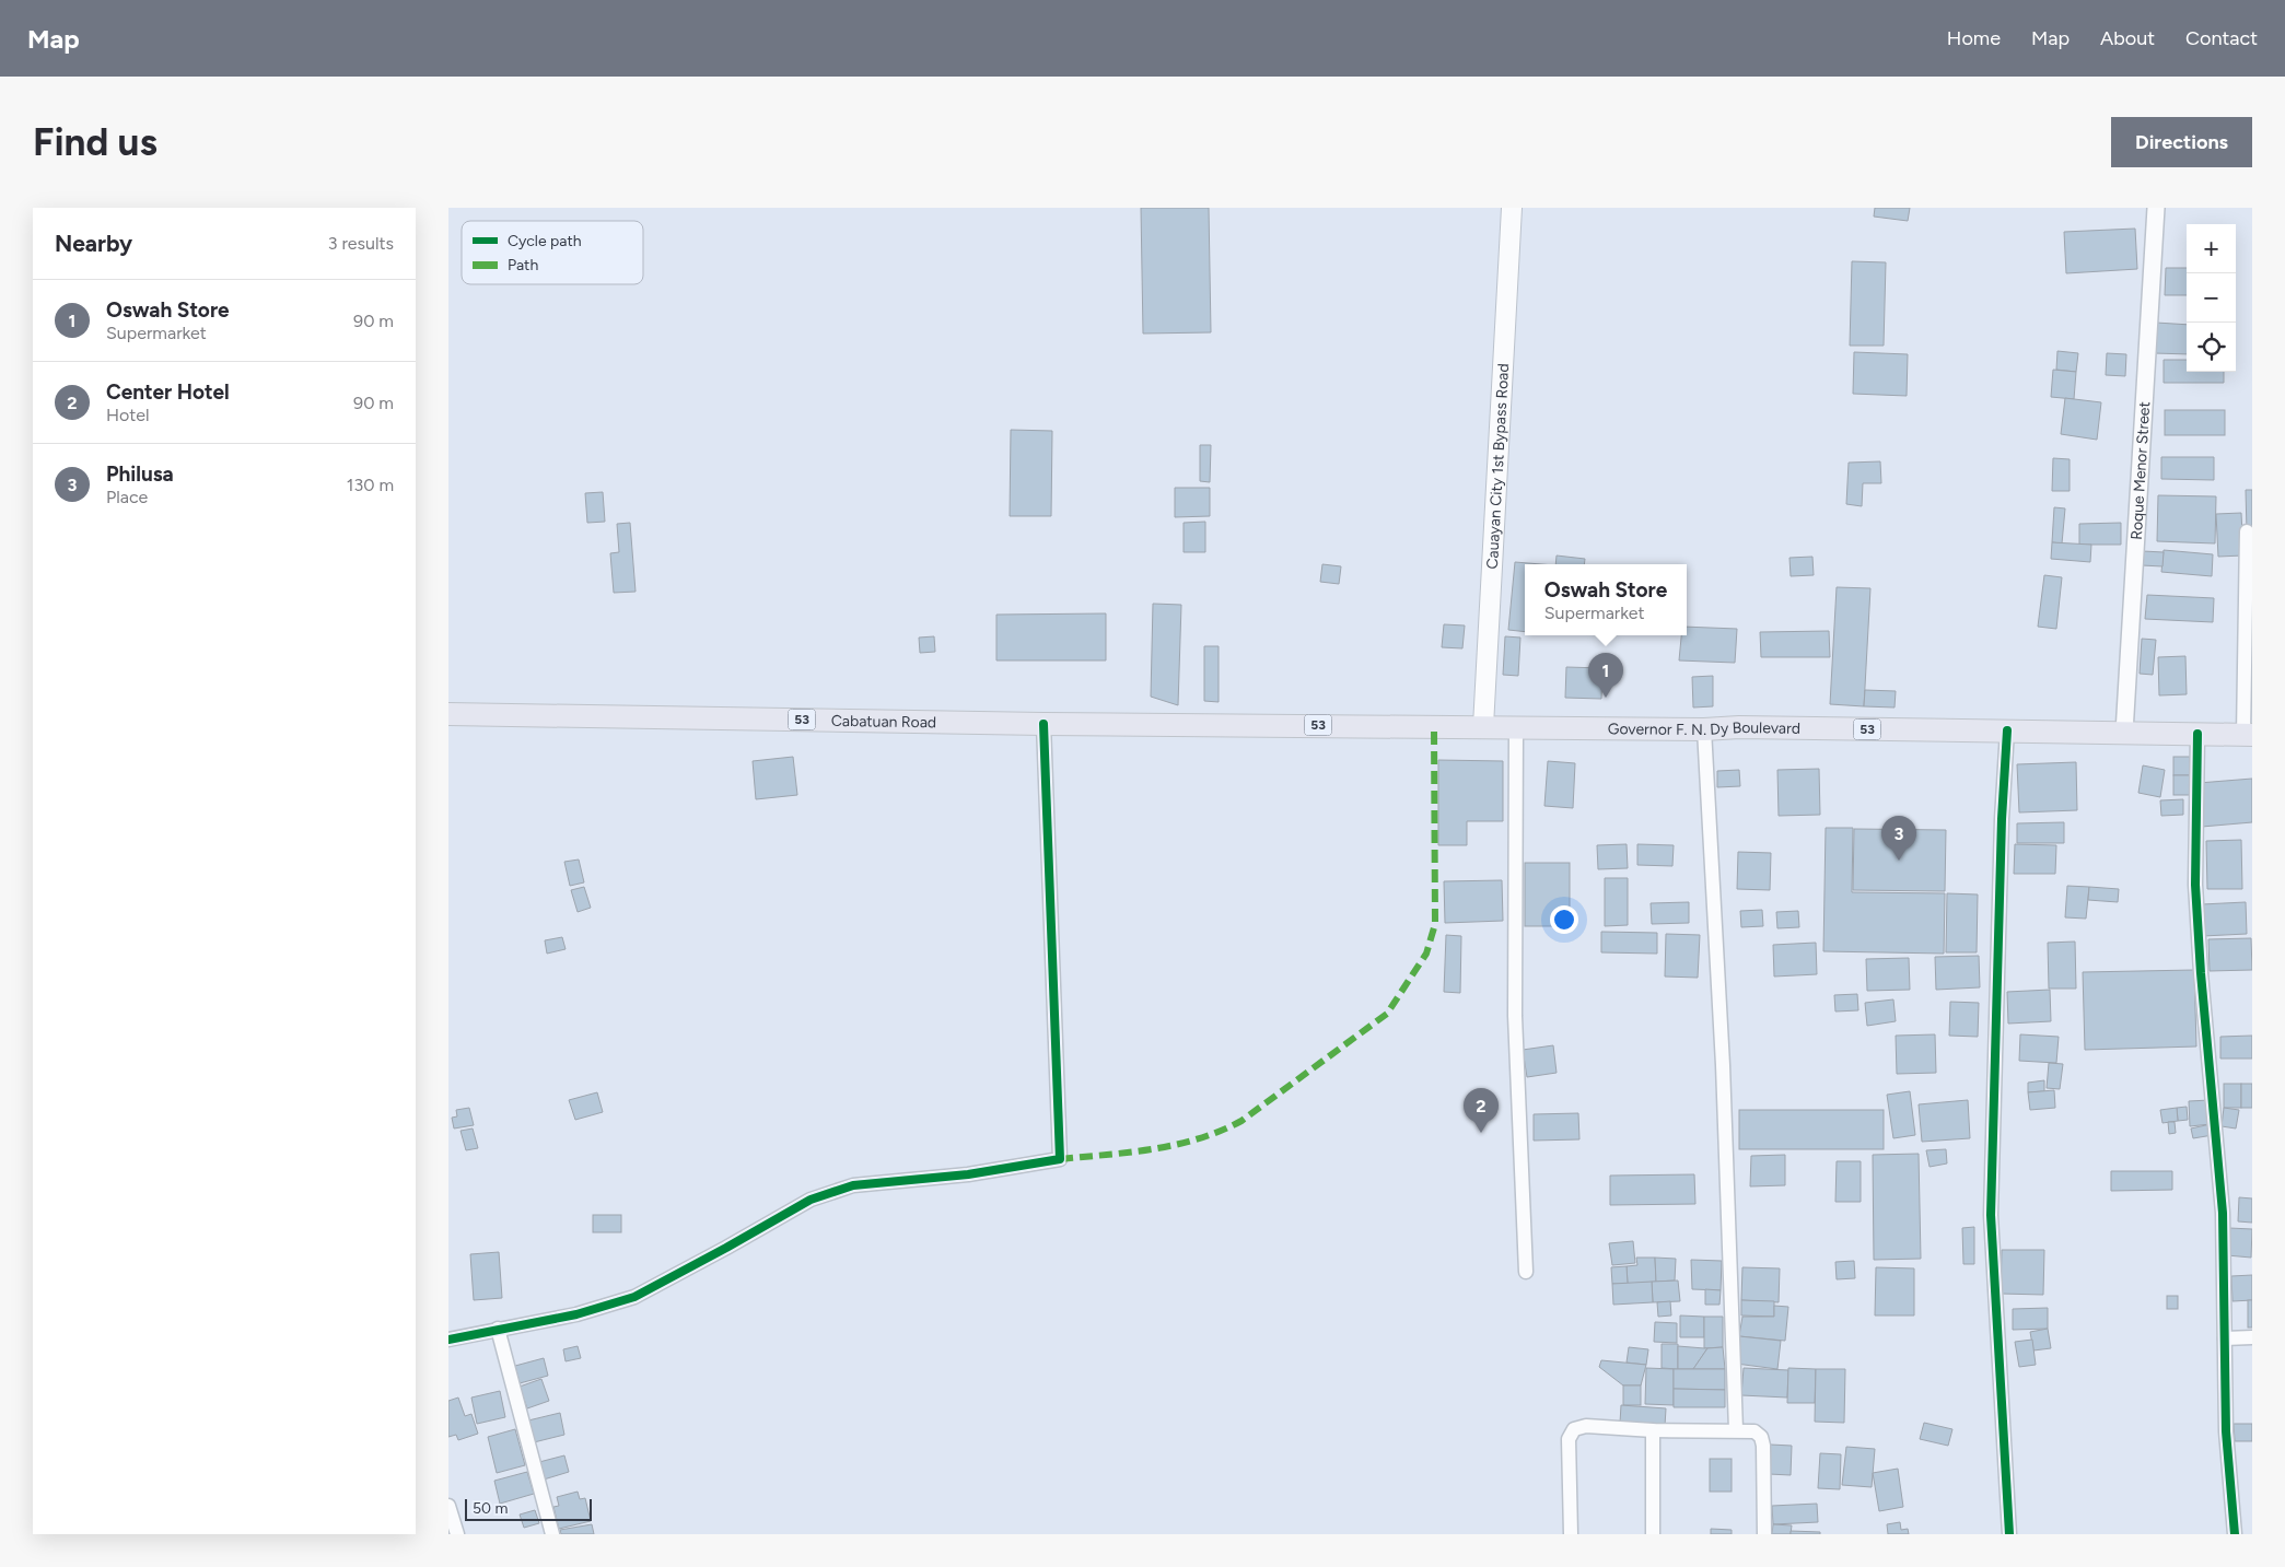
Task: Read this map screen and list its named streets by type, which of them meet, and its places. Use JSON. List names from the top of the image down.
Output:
{
  "streets": {
    "highway": ["53", "Cabatuan Road", "Governor F. N. Dy Boulevard"],
    "main road": ["Cauayan City 1st Bypass Road"],
    "street": ["Roque Menor Street"]
  },
  "crossings": [
    ["Cauayan City 1st Bypass Road", "Governor F. N. Dy Boulevard"],
    ["Roque Menor Street", "Governor F. N. Dy Boulevard"],
    ["Cabatuan Road", "Governor F. N. Dy Boulevard"]
  ],
  "legend": ["Cycle path", "Path"],
  "scale_bar": "50 m",
  "page": {
    "header": "Map",
    "nav": [
      "Home",
      "Map",
      "About",
      "Contact"
    ],
    "buttons": "Directions",
    "title": "Find us",
    "heading": ["Nearby", "3 results"],
    "map_buttons": ["+", "−"],
    "list": [
      {
        "mark": "1",
        "name": "Oswah Store",
        "note": "Supermarket",
        "value": "90 m"
      },
      {
        "mark": "2",
        "name": "Center Hotel",
        "note": "Hotel",
        "value": "90 m"
      },
      {
        "mark": "3",
        "name": "Philusa",
        "note": "Place",
        "value": "130 m"
      }
    ],
    "popup": ["Oswah Store", "Supermarket"],
    "pins": ["1", "3", "2"],
    "scale": "50 m"
  }
}
